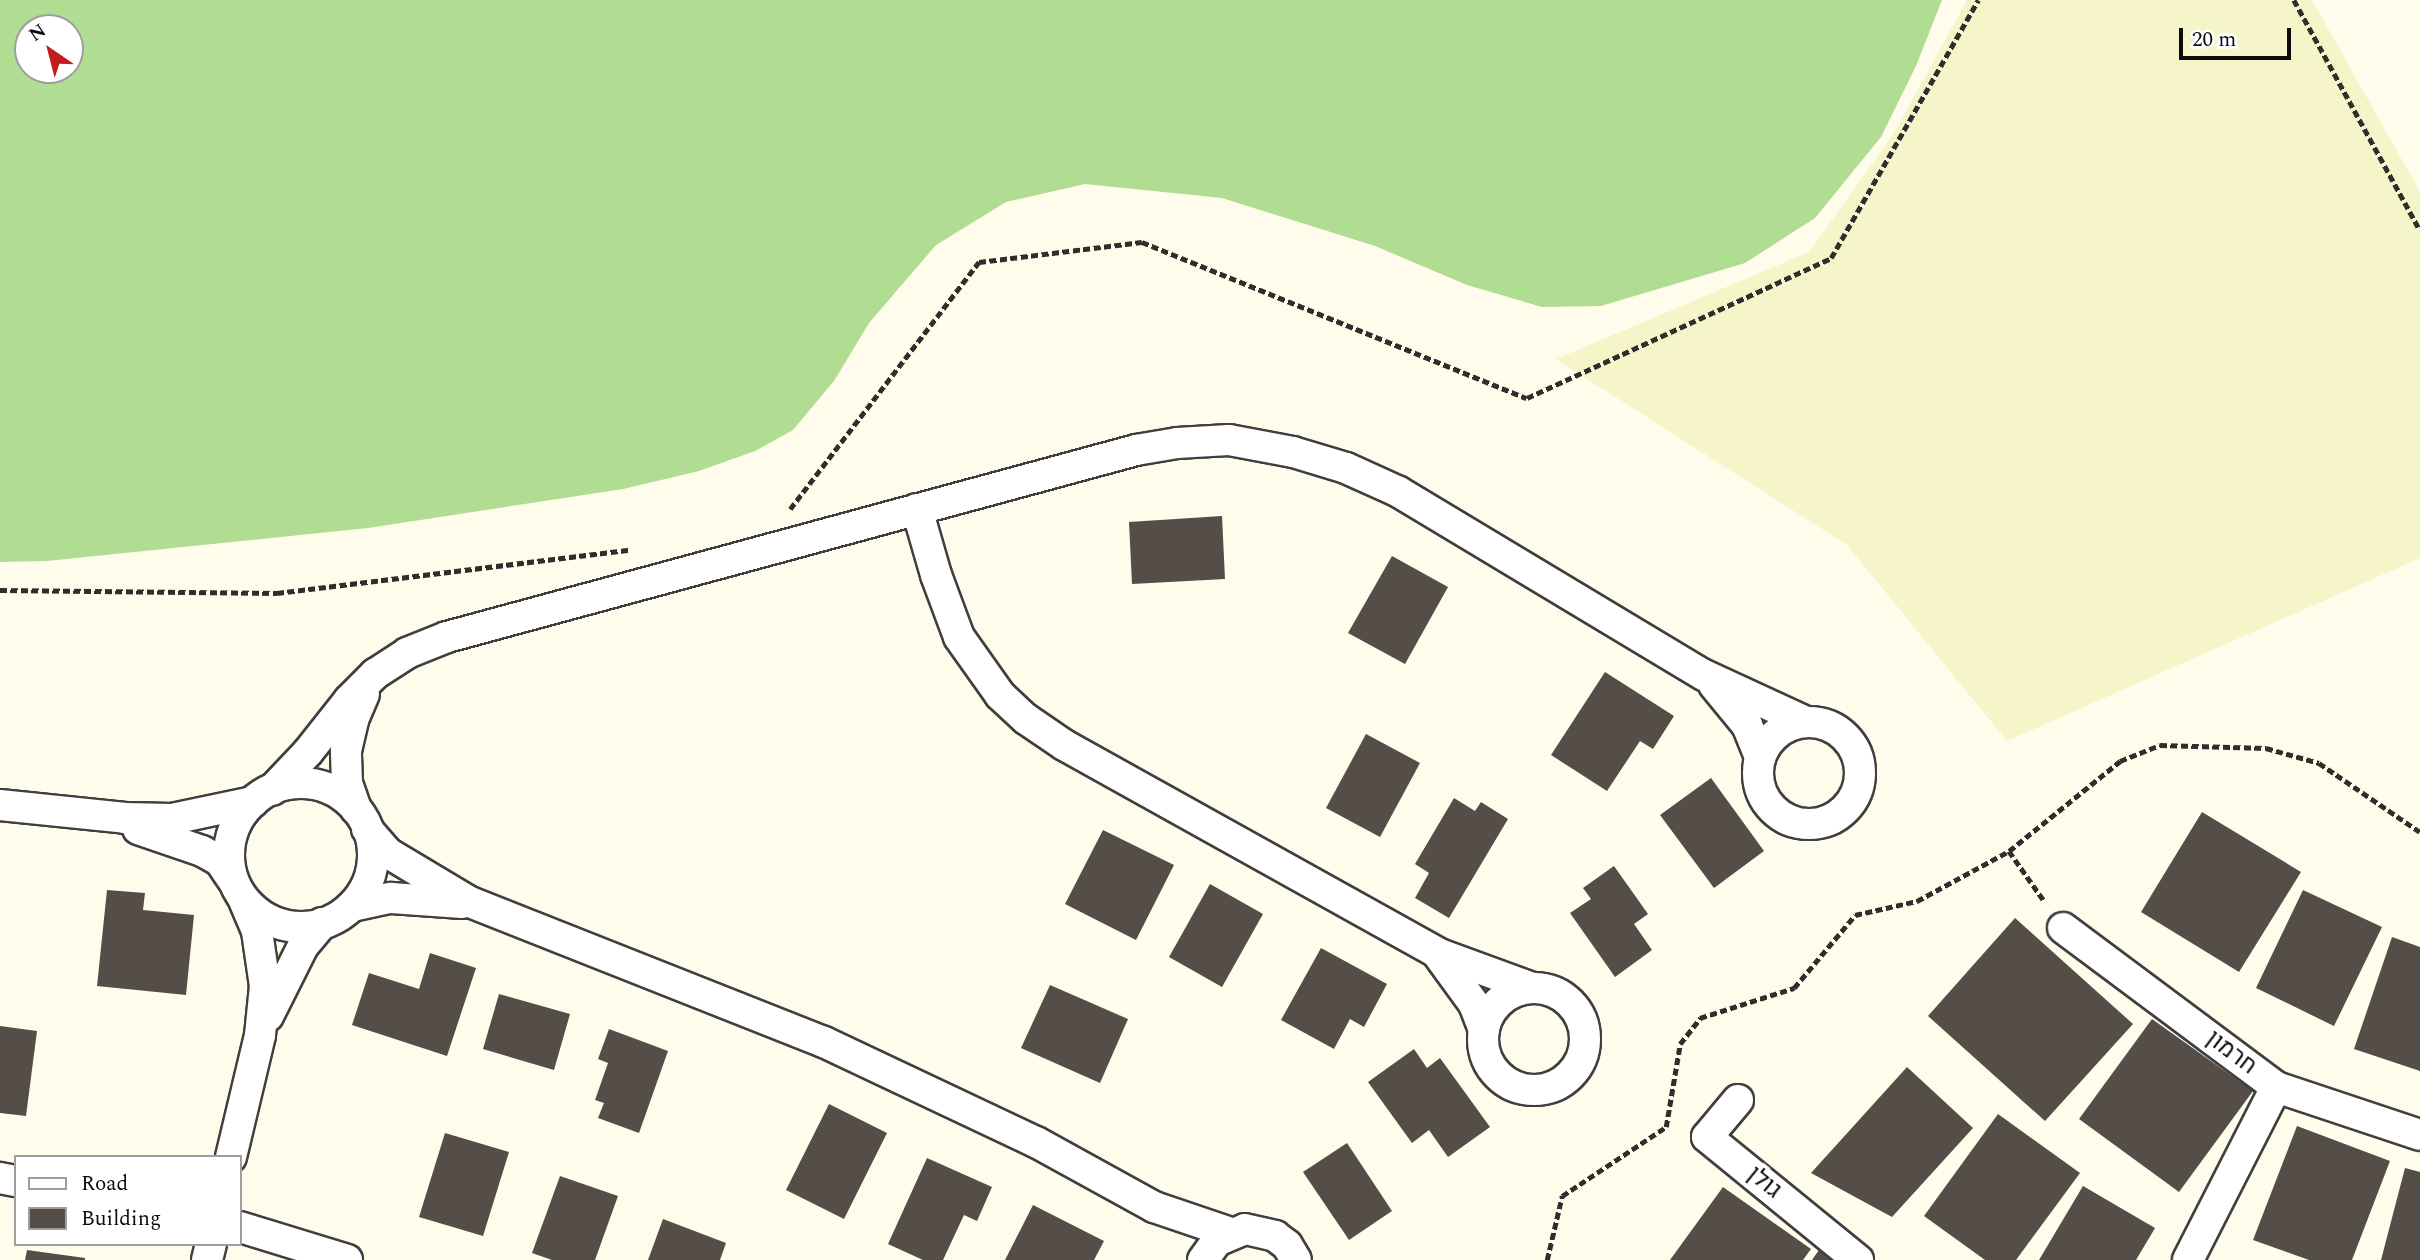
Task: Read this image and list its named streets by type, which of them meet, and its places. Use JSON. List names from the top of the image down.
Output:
{
  "streets": {
    "street": ["חרמון", "גולן"]
  },
  "legend": ["Road", "Building"],
  "scale_bar": "20 m",
  "north": "top left"
}
